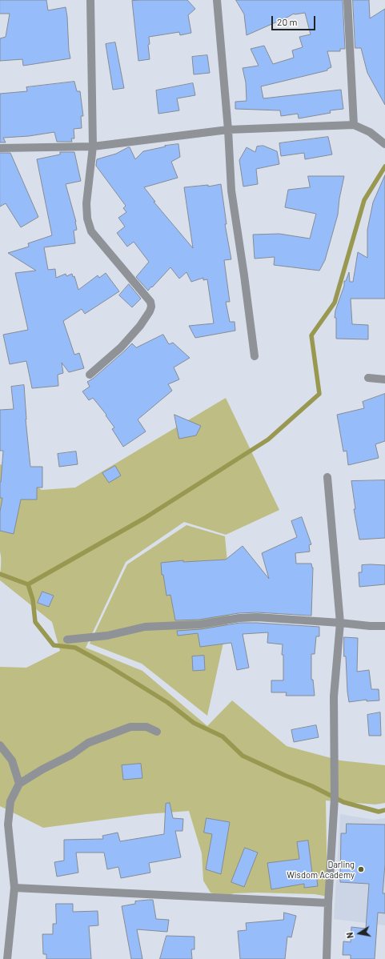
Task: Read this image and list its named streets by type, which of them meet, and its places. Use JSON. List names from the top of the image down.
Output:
{
  "places": ["Darling Wisdom Academy"],
  "scale_bar": "20 m",
  "north": "left"
}
